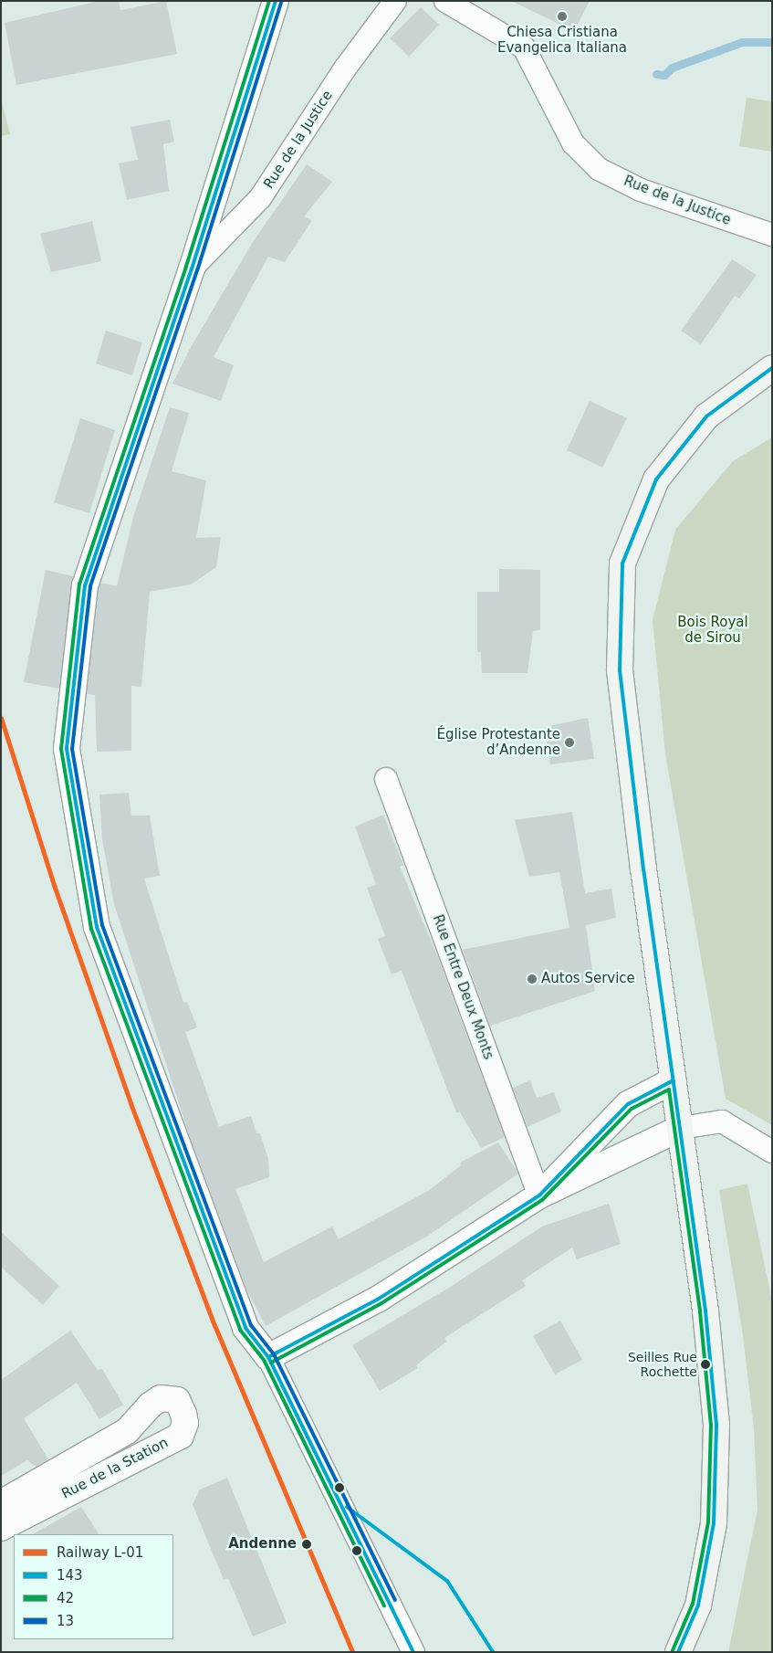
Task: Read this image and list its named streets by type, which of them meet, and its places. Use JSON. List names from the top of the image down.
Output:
{
  "streets": {
    "street": ["Rue de la Justice", "Rue Entre Deux Monts", "Rue de la Station"]
  },
  "parks": ["Bois Royal de Sirou"],
  "places": [
    "Chiesa Cristiana Evangelica Italiana",
    "Église Protestante d’Andenne",
    "Autos Service",
    "Seilles Rue Rochette",
    "Andenne"
  ],
  "lines": [
    "transit line 143",
    "transit line 42",
    "transit line 13",
    "rail line L-01"
  ],
  "legend": [
    "Railway L-01",
    "143",
    "42",
    "13"
  ]
}
